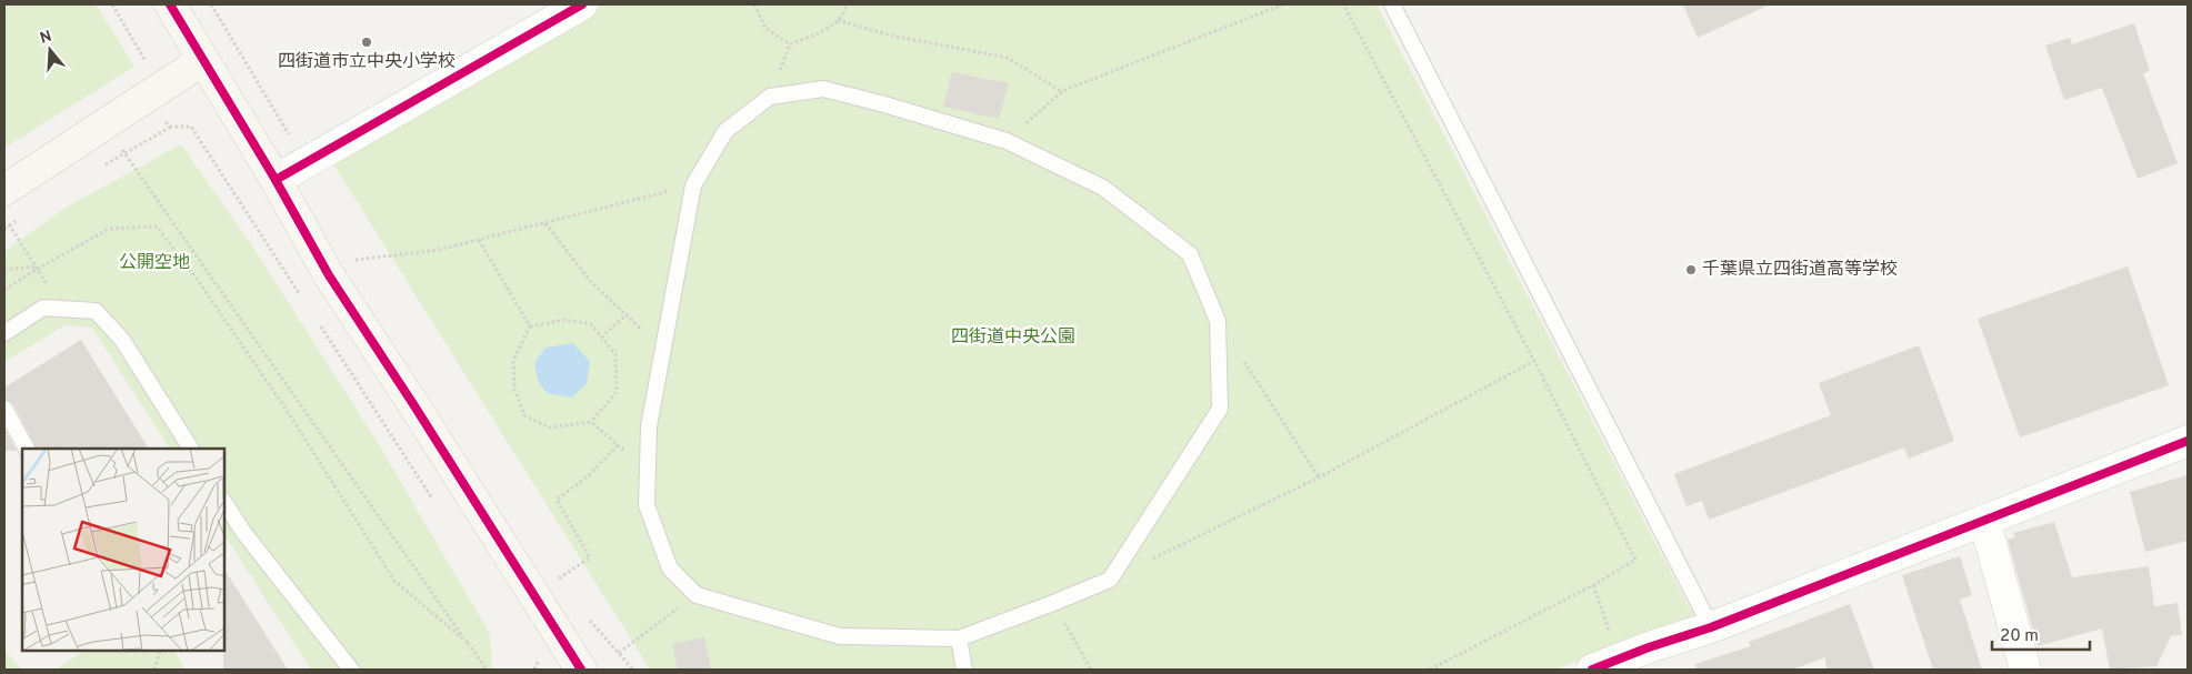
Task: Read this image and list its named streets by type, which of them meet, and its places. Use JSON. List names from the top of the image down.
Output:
{
  "parks": ["公開空地", "四街道中央公園"],
  "places": ["四街道市立中央小学校", "千葉県立四街道高等学校"],
  "scale_bar": "20 m",
  "north": "top"
}
